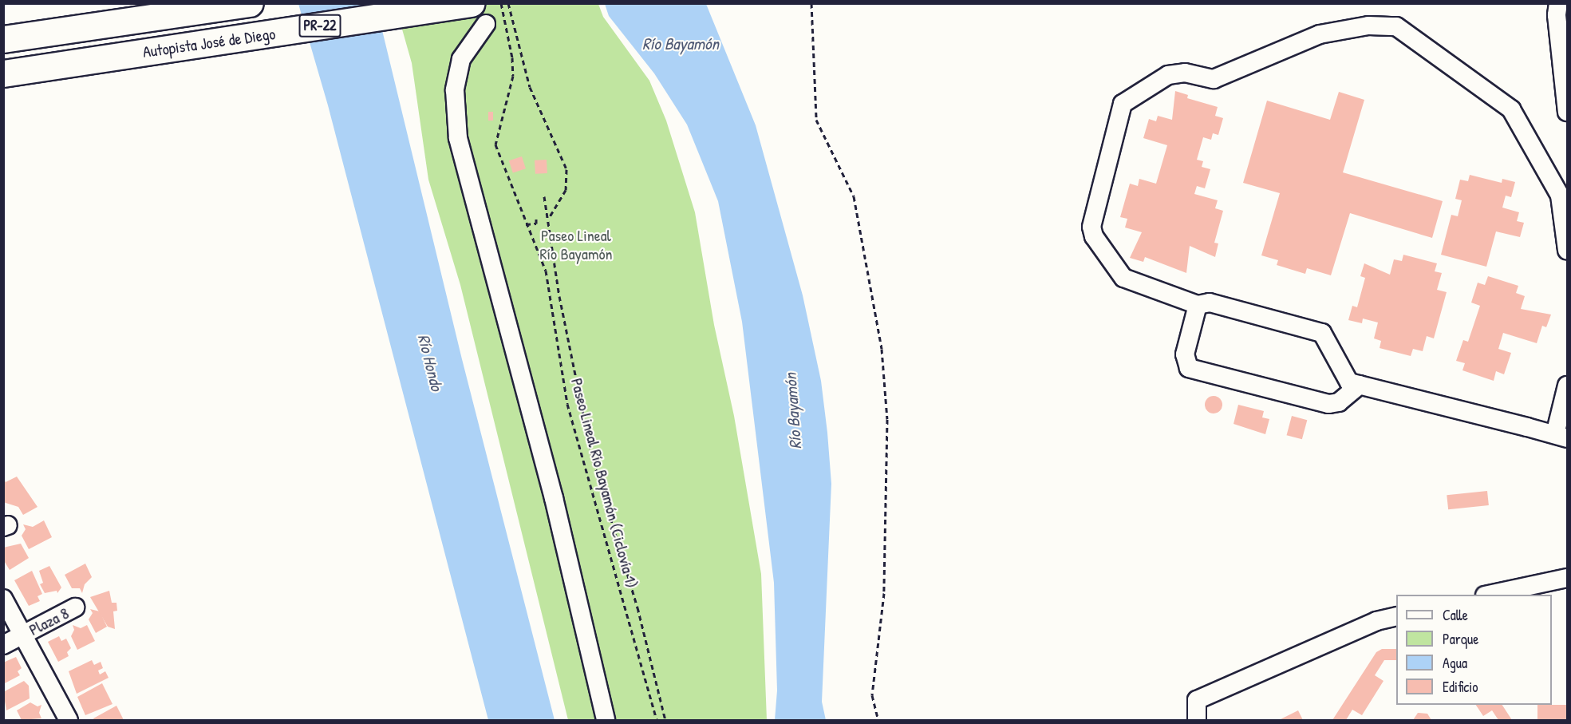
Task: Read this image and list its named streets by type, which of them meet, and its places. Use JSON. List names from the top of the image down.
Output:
{
  "streets": {
    "highway": ["PR-22", "Autopista José de Diego"],
    "street": ["Plaza 8"],
    "path": ["Paseo Lineal Río Bayamón (Ciclovía 1)"]
  },
  "water": ["Río Bayamón", "Río Hondo"],
  "parks": ["Paseo Lineal Río Bayamón"],
  "legend": [
    "Calle",
    "Parque",
    "Agua",
    "Edificio"
  ]
}
